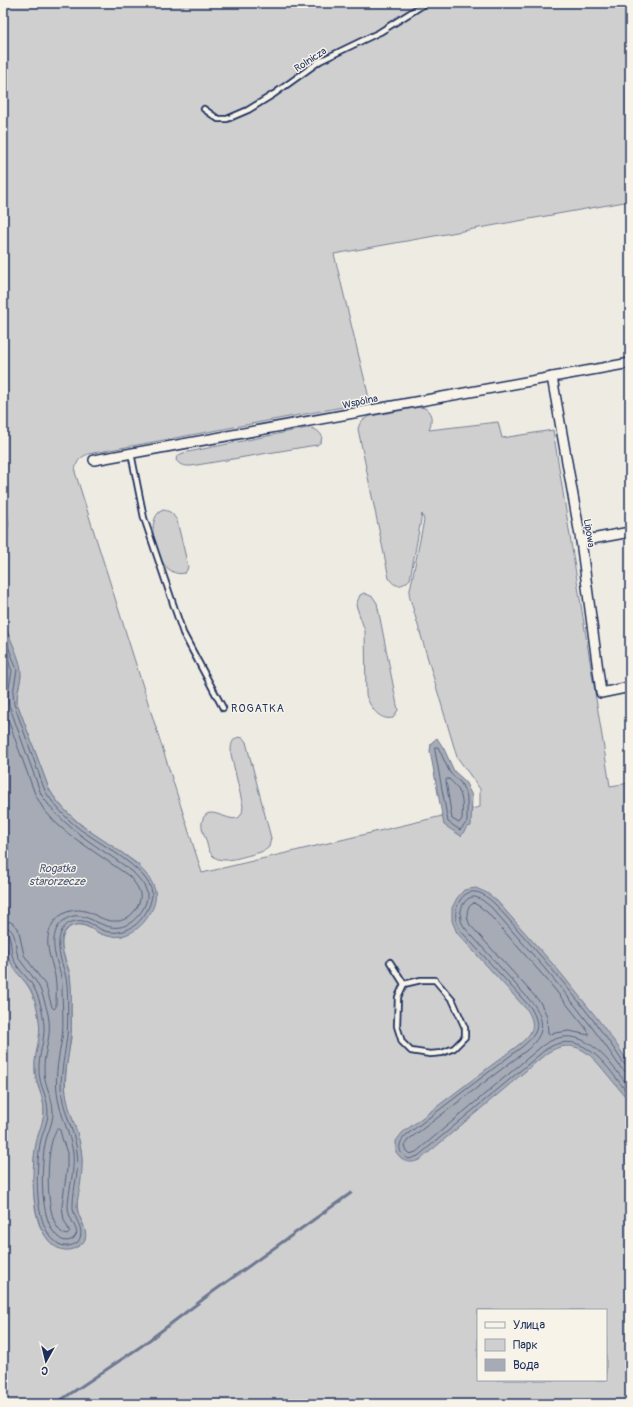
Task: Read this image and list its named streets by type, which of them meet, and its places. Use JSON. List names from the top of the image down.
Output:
{
  "streets": {
    "street": ["Wspólna", "Lipowa"],
    "lane": ["Rolnicza"]
  },
  "crossings": [
    ["Wspólna", "Lipowa"]
  ],
  "districts": ["ROGATKA"],
  "water": ["Rogatka starorzecze"],
  "legend": ["Улица", "Парк", "Вода"],
  "north": "bottom"
}
